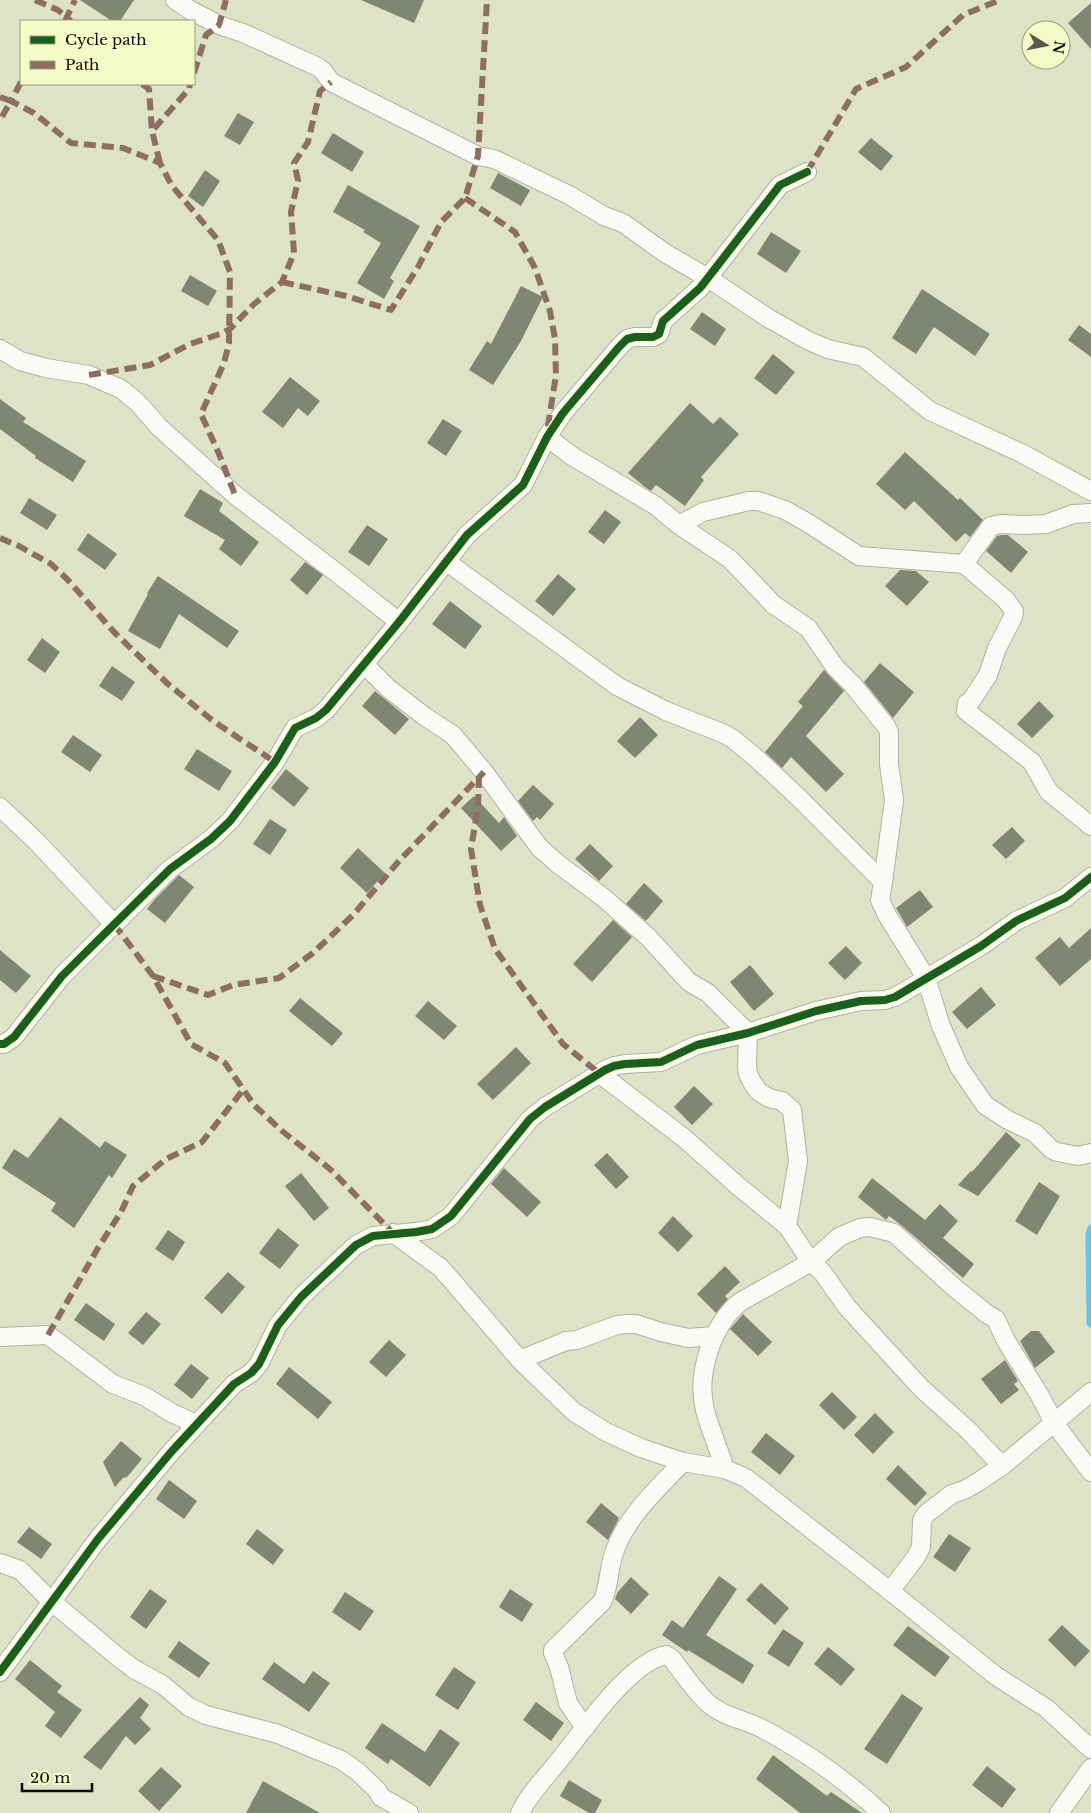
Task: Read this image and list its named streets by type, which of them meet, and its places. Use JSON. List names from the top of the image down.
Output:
{
  "legend": ["Cycle path", "Path"],
  "scale_bar": "20 m",
  "north": "right"
}
